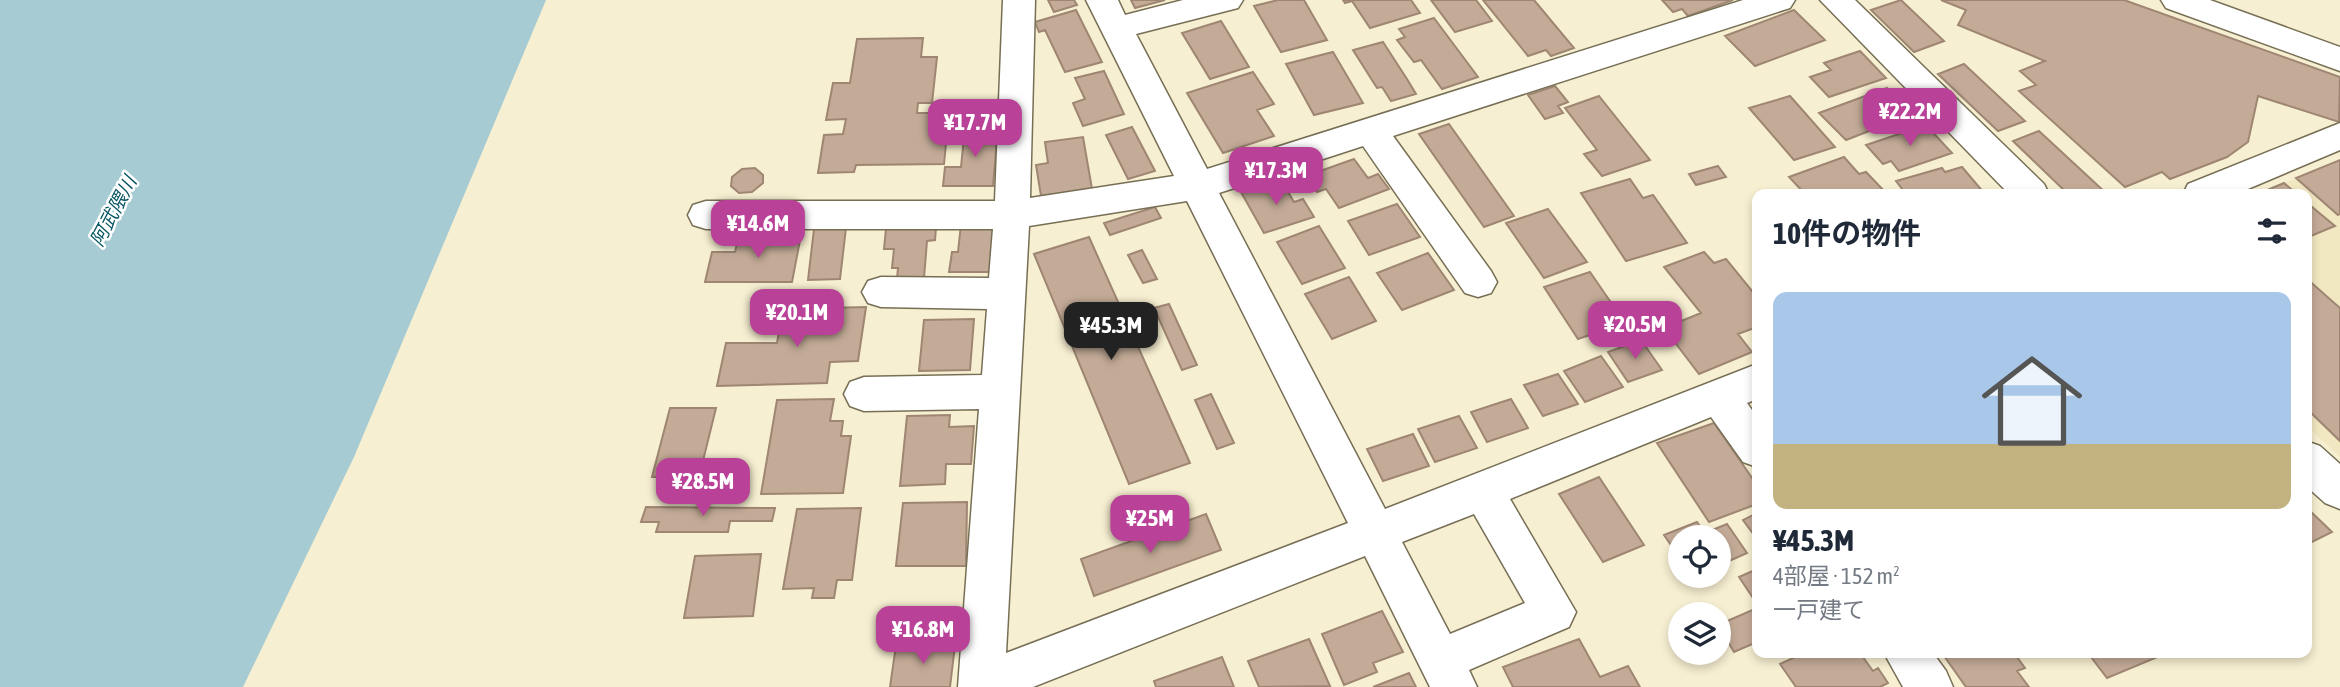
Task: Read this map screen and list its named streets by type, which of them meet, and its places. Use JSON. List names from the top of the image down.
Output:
{
  "water": ["阿武隈川"],
  "page": {
    "price": [
      "¥22.2M",
      "¥17.7M",
      "¥17.3M",
      "¥14.6M",
      "¥20.1M",
      "¥20.5M",
      "¥45.3M",
      "¥28.5M",
      "¥25M",
      "¥16.8M"
    ],
    "heading": "10件の物件",
    "list": [
      {
        "name": "¥45.3M",
        "note": "4部屋 · 152 m² · 一戸建て"
      }
    ]
  }
}
